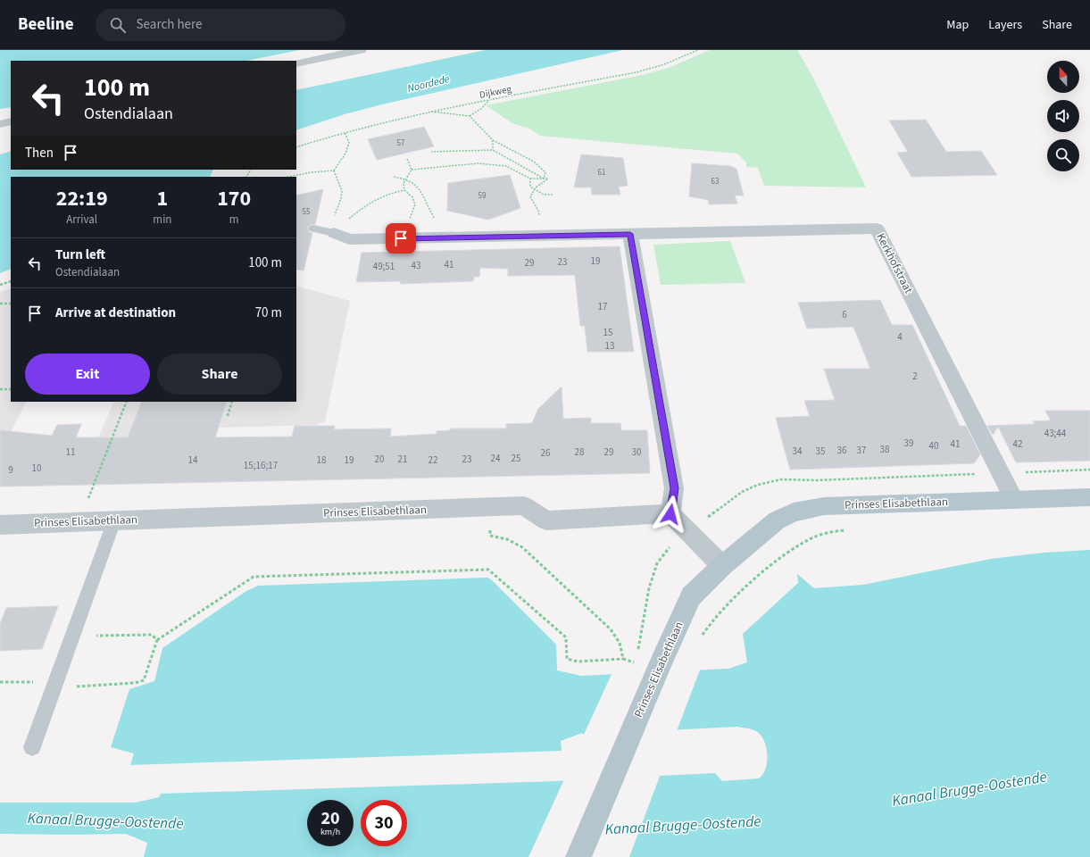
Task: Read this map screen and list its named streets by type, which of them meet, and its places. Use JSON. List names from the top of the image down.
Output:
{
  "streets": {
    "main road": ["Prinses Elisabethlaan"],
    "street": ["Kerkhofstraat"],
    "path": ["Dijkweg"]
  },
  "crossings": [
    ["Kerkhofstraat", "Prinses Elisabethlaan"]
  ],
  "water": ["Noordede", "Kanaal Brugge-Oostende"],
  "house_numbers": [
    "57",
    "61",
    "63",
    "59",
    "55",
    "19",
    "23",
    "29",
    "41",
    "43",
    "49;51",
    "17",
    "6",
    "15",
    "4",
    "13",
    "2",
    "43;44",
    "39",
    "41",
    "42",
    "40",
    "38",
    "36",
    "37",
    "34",
    "35",
    "11",
    "28",
    "29",
    "30",
    "26",
    "24",
    "25",
    "20",
    "21",
    "23",
    "14",
    "18",
    "19",
    "22",
    "15;16;17",
    "10",
    "9"
  ],
  "north": "top",
  "page": {
    "header": "Beeline",
    "search": "Search here",
    "nav": ["Map", "Layers", "Share"],
    "turn": ["100 m", "Ostendialaan"],
    "then": "Then",
    "eta": [
      "22:19",
      "Arrival",
      "1",
      "min",
      "170",
      "m"
    ],
    "list": [
      {
        "name": "Turn left",
        "note": "Ostendialaan",
        "value": "100 m"
      },
      {
        "name": "Arrive at destination",
        "value": "70 m"
      }
    ],
    "buttons": ["Exit", "Share"],
    "speed": "20 km/h",
    "limit": "30"
  }
}
